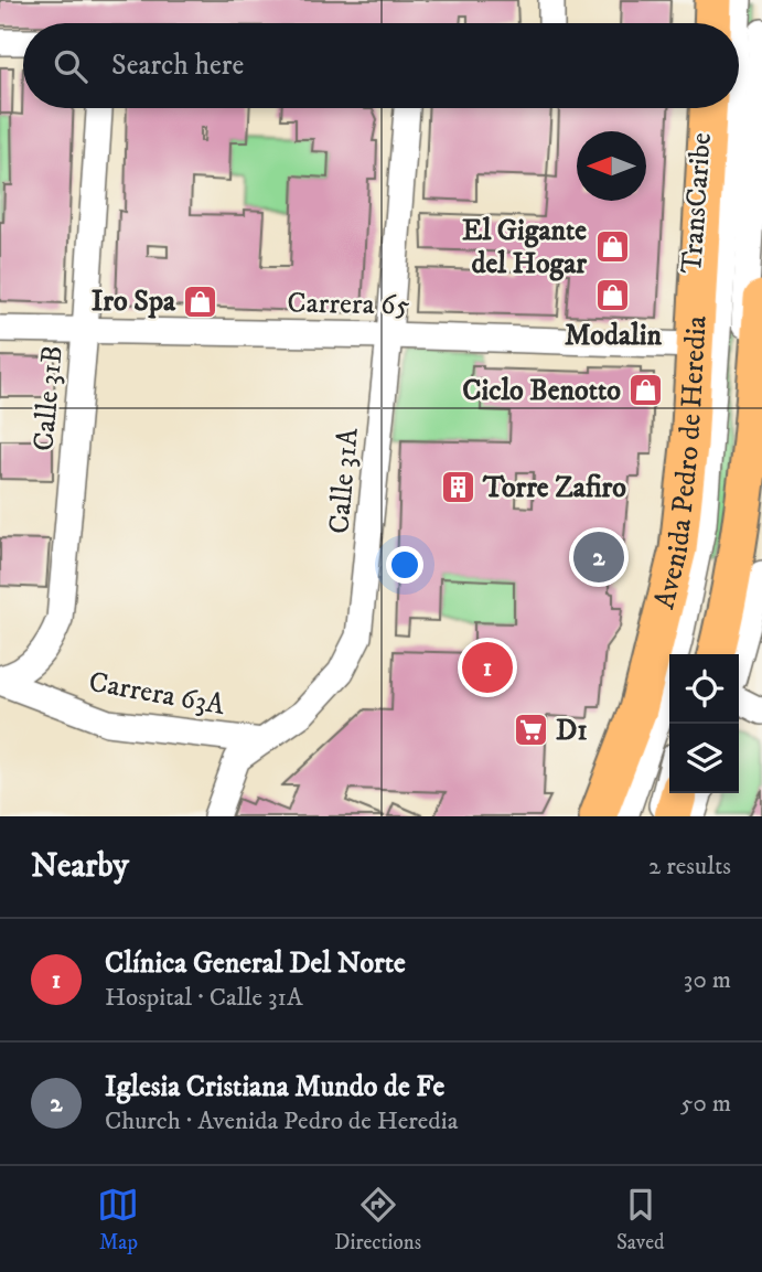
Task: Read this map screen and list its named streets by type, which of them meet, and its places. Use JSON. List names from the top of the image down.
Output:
{
  "streets": {
    "highway": ["Avenida Pedro de Heredia"],
    "street": [
      "TransCaribe",
      "Carrera 65",
      "Calle 31B",
      "Calle 31A",
      "Carrera 63A"
    ]
  },
  "crossings": [
    ["Carrera 65", "Calle 31B"],
    ["Carrera 65", "Avenida Pedro de Heredia"],
    ["Carrera 65", "Calle 31A"],
    ["Calle 31B", "Carrera 63A"],
    ["Calle 31A", "Carrera 63A"]
  ],
  "places": {
    "shop": [
      "El Gigante del Hogar",
      "Modalin",
      "Iro Spa",
      "Ciclo Benotto"
    ],
    "building": ["Torre Zafiro"],
    "supermarket": ["D1"]
  },
  "north": "left",
  "page": {
    "search": "Search here",
    "pins": ["2", "1"],
    "heading": ["Nearby", "2 results"],
    "list": [
      {
        "mark": "1",
        "name": "Clínica General Del Norte",
        "note": "Hospital · Calle 31A",
        "value": "30 m"
      },
      {
        "mark": "2",
        "name": "Iglesia Cristiana Mundo de Fe",
        "note": "Church · Avenida Pedro de Heredia",
        "value": "50 m"
      }
    ],
    "nav": ["Map", "Directions", "Saved"]
  }
}
